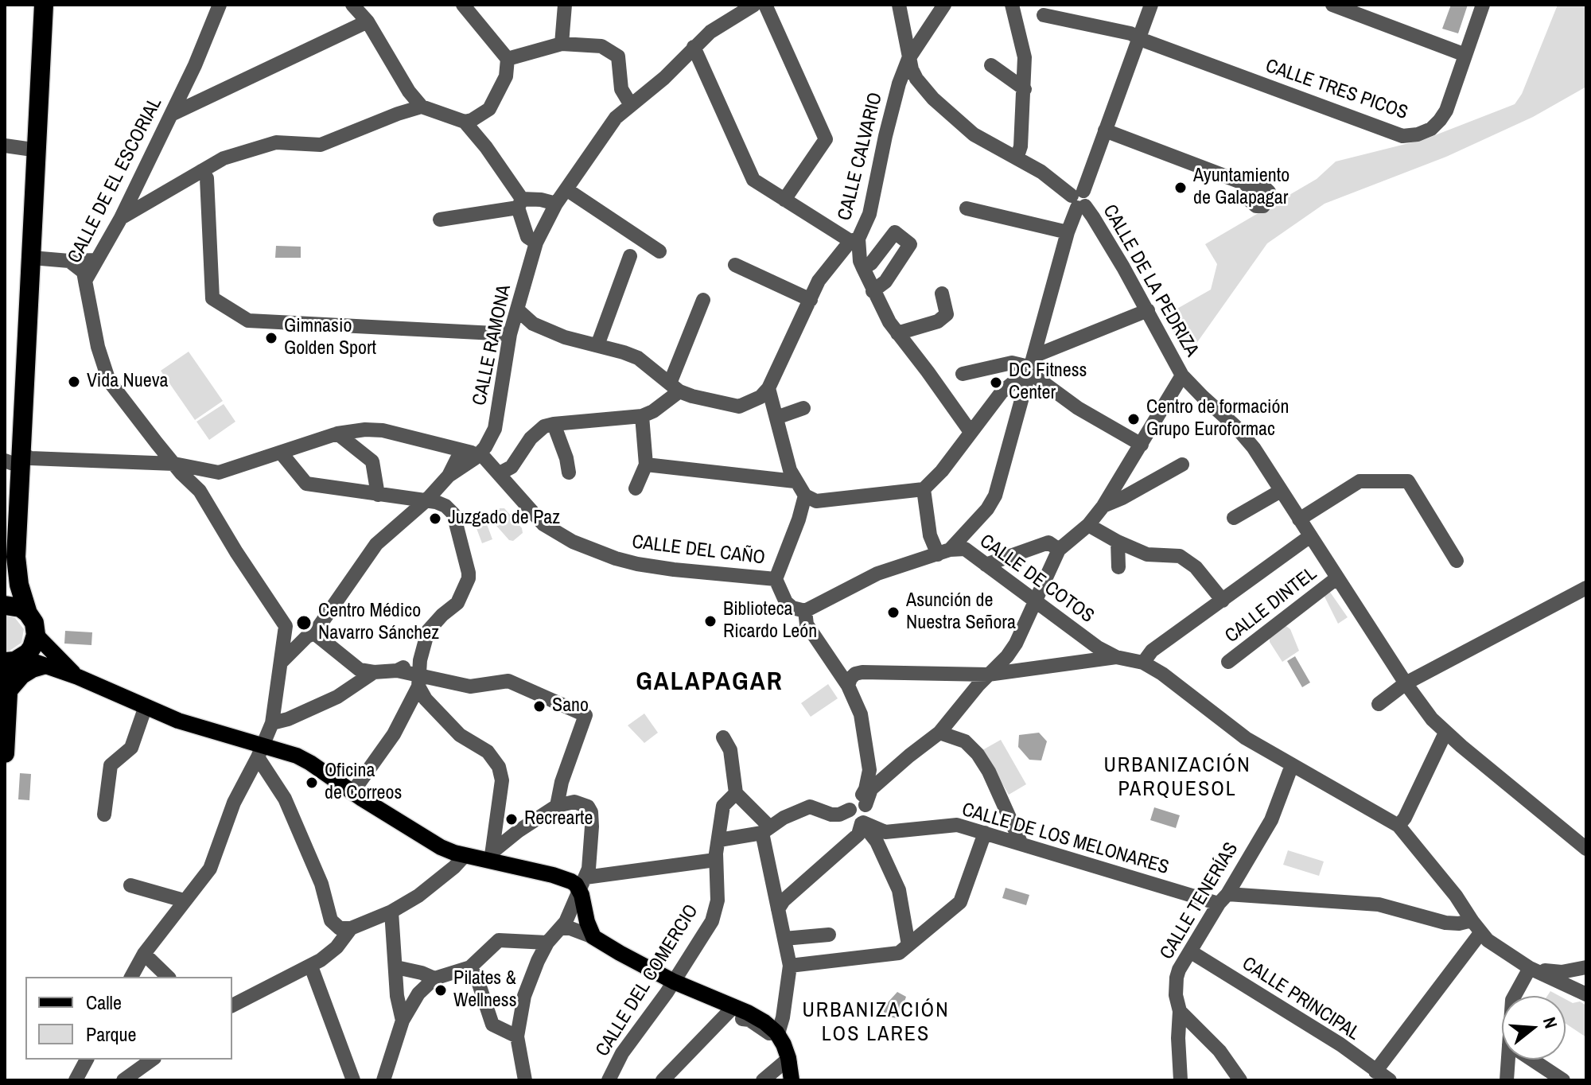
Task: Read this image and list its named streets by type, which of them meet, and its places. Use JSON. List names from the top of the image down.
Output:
{
  "streets": {
    "street": [
      "CALLE TRES PICOS",
      "CALLE CALVARIO",
      "CALLE DE EL ESCORIAL",
      "CALLE DE LA PEDRIZA",
      "CALLE RAMONA",
      "CALLE DEL CAÑO",
      "CALLE DE COTOS",
      "CALLE DINTEL",
      "CALLE DE LOS MELONARES",
      "CALLE TENERÍAS",
      "CALLE DEL COMERCIO",
      "CALLE PRINCIPAL"
    ]
  },
  "crossings": [
    ["CALLE CALVARIO", "CALLE DE LA PEDRIZA"],
    ["CALLE DE LA PEDRIZA", "CALLE DINTEL"],
    ["CALLE RAMONA", "CALLE DEL CAÑO"],
    ["CALLE DE LOS MELONARES", "CALLE TENERÍAS"],
    ["CALLE TENERÍAS", "CALLE PRINCIPAL"]
  ],
  "districts": ["GALAPAGAR", "URBANIZACIÓN PARQUESOL", "URBANIZACIÓN LOS LARES"],
  "places": [
    "Ayuntamiento de Galapagar",
    "Gimnasio Golden Sport",
    "Vida Nueva",
    "DC Fitness Center",
    "Centro de formación Grupo Euroformac",
    "Juzgado de Paz",
    "Asunción de Nuestra Señora",
    "Biblioteca Ricardo León",
    "Centro Médico Navarro Sánchez",
    "Sano",
    "Oficina de Correos",
    "Recrearte",
    "Pilates & Wellness"
  ],
  "legend": ["Calle", "Parque"],
  "north": "right"
}
